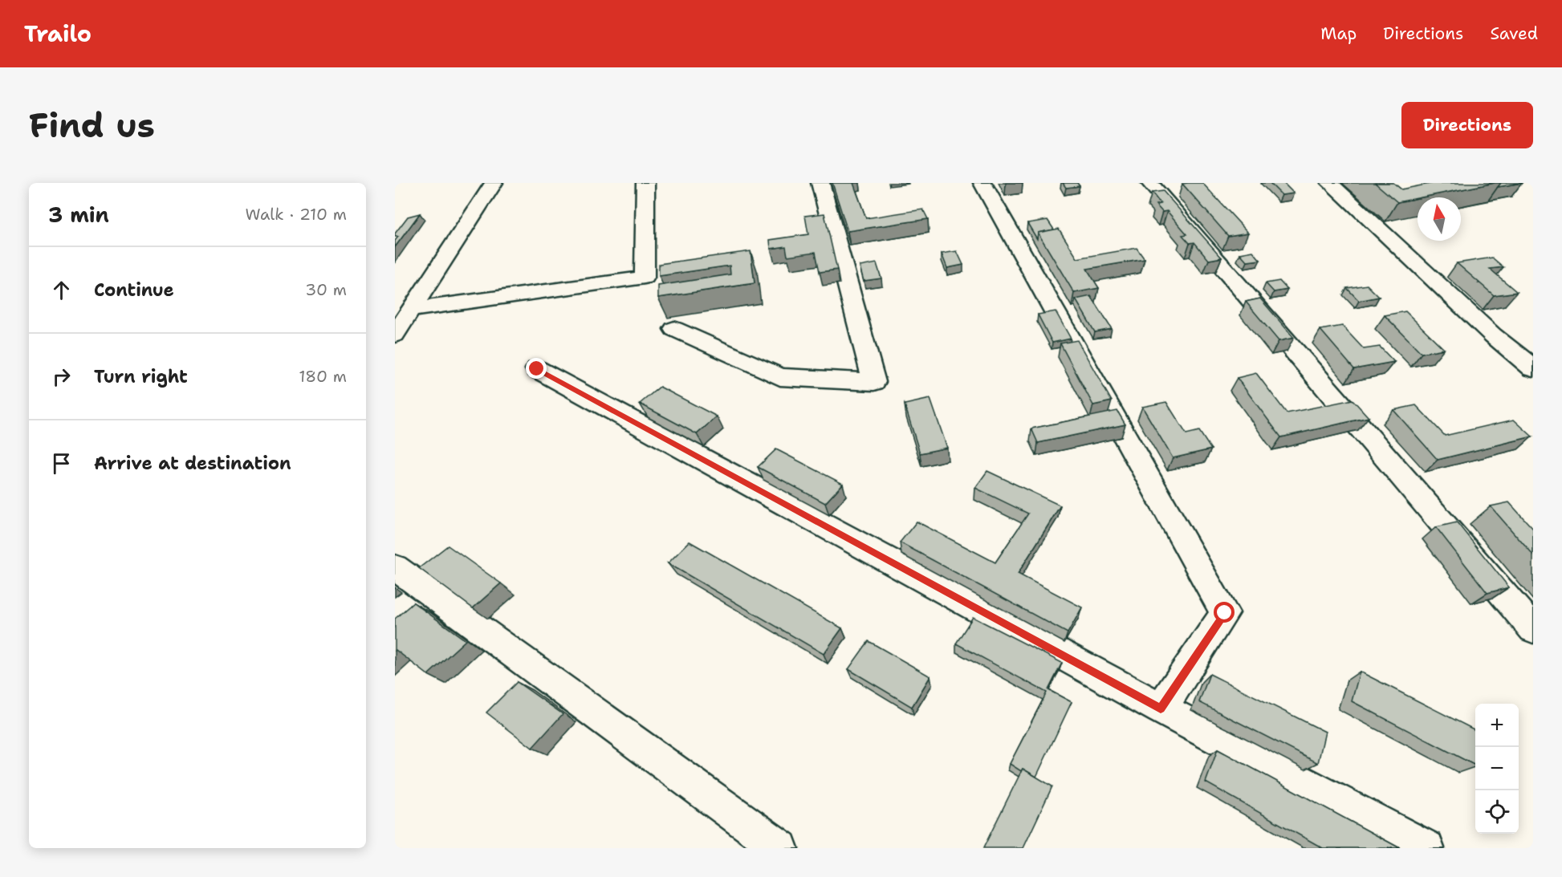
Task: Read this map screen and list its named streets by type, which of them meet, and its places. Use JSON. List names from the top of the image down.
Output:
{
  "north": "top",
  "page": {
    "header": "Trailo",
    "nav": ["Map", "Directions", "Saved"],
    "buttons": "Directions",
    "title": "Find us",
    "heading": ["3 min", "Walk · 210 m"],
    "list": [
      ["Continue", "30 m"],
      ["Turn right", "180 m"],
      "Arrive at destination"
    ],
    "map_buttons": ["+", "−"]
  }
}
